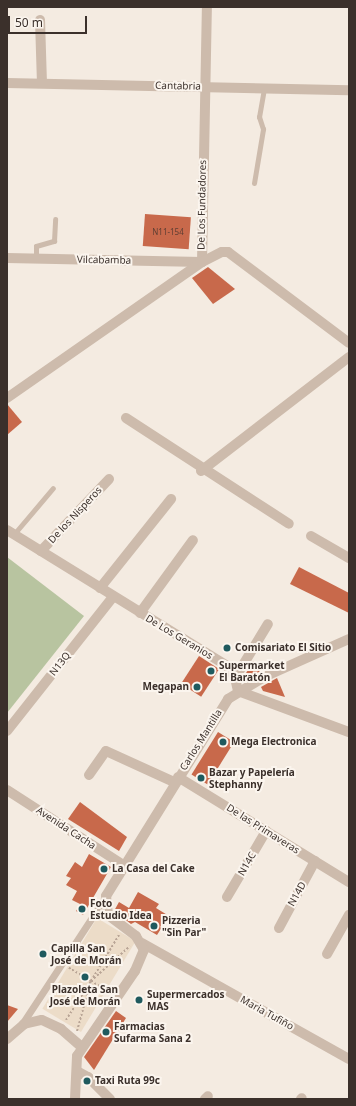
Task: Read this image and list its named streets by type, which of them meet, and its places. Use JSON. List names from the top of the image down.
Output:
{
  "streets": {
    "street": [
      "Cantabria",
      "De Los Fundadores",
      "Vilcabamba",
      "De los Nisperos",
      "De Los Geranios",
      "N13Q",
      "Carlos Mantilla",
      "Avenida Cacha",
      "De las Primaveras",
      "N14C",
      "N14D",
      "Maria Tufiño"
    ]
  },
  "crossings": [
    ["Cantabria", "De Los Fundadores"],
    ["De Los Fundadores", "Vilcabamba"],
    ["De los Nisperos", "De Los Geranios"],
    ["De Los Geranios", "N13Q"],
    ["De Los Geranios", "Carlos Mantilla"],
    ["Carlos Mantilla", "Avenida Cacha"],
    ["Carlos Mantilla", "De las Primaveras"],
    ["Carlos Mantilla", "Maria Tufiño"],
    ["De las Primaveras", "N14C"],
    ["De las Primaveras", "N14D"]
  ],
  "places": [
    "Comisariato El Sitio",
    "Supermarket El Baratón",
    "Megapan",
    "Mega Electronica",
    "Bazar y Papelería Stephanny",
    "La Casa del Cake",
    "Foto Estudio Idea",
    "Pizzeria \"Sin Par\"",
    "Capilla San José de Morán",
    "Plazoleta San José de Morán",
    "Supermercados MAS",
    "Farmacias Sufarma Sana 2",
    "Taxi Ruta 99c"
  ],
  "house_numbers": ["N11-154"],
  "scale_bar": "50 m"
}
